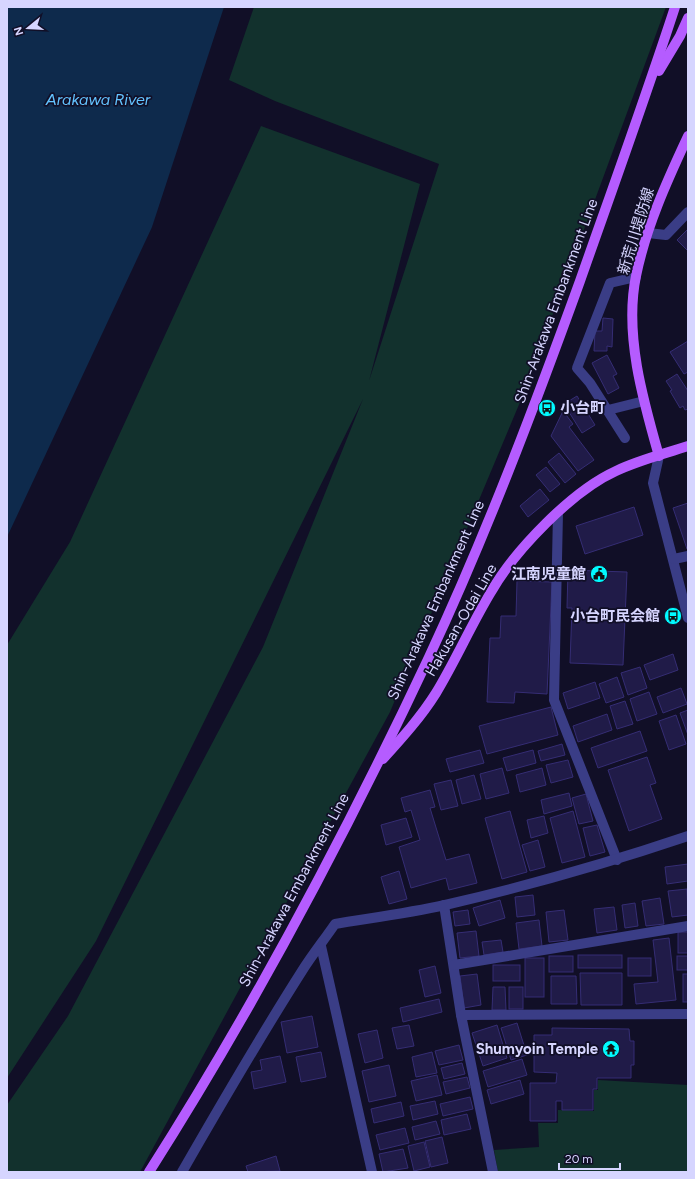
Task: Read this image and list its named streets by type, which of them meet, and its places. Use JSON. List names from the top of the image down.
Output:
{
  "streets": {
    "main road": ["新荒川堤防線", "Shin-Arakawa Embankment Line", "Hakusan-Odai Line"]
  },
  "crossings": [
    ["新荒川堤防線", "Hakusan-Odai Line"],
    ["Shin-Arakawa Embankment Line", "Hakusan-Odai Line"]
  ],
  "water": ["Arakawa River"],
  "places": {
    "bus stop": ["小台町", "小台町民会館"],
    "public building": ["江南児童館"],
    "temple": ["Shumyoin Temple"]
  },
  "scale_bar": "20 m",
  "north": "left"
}
